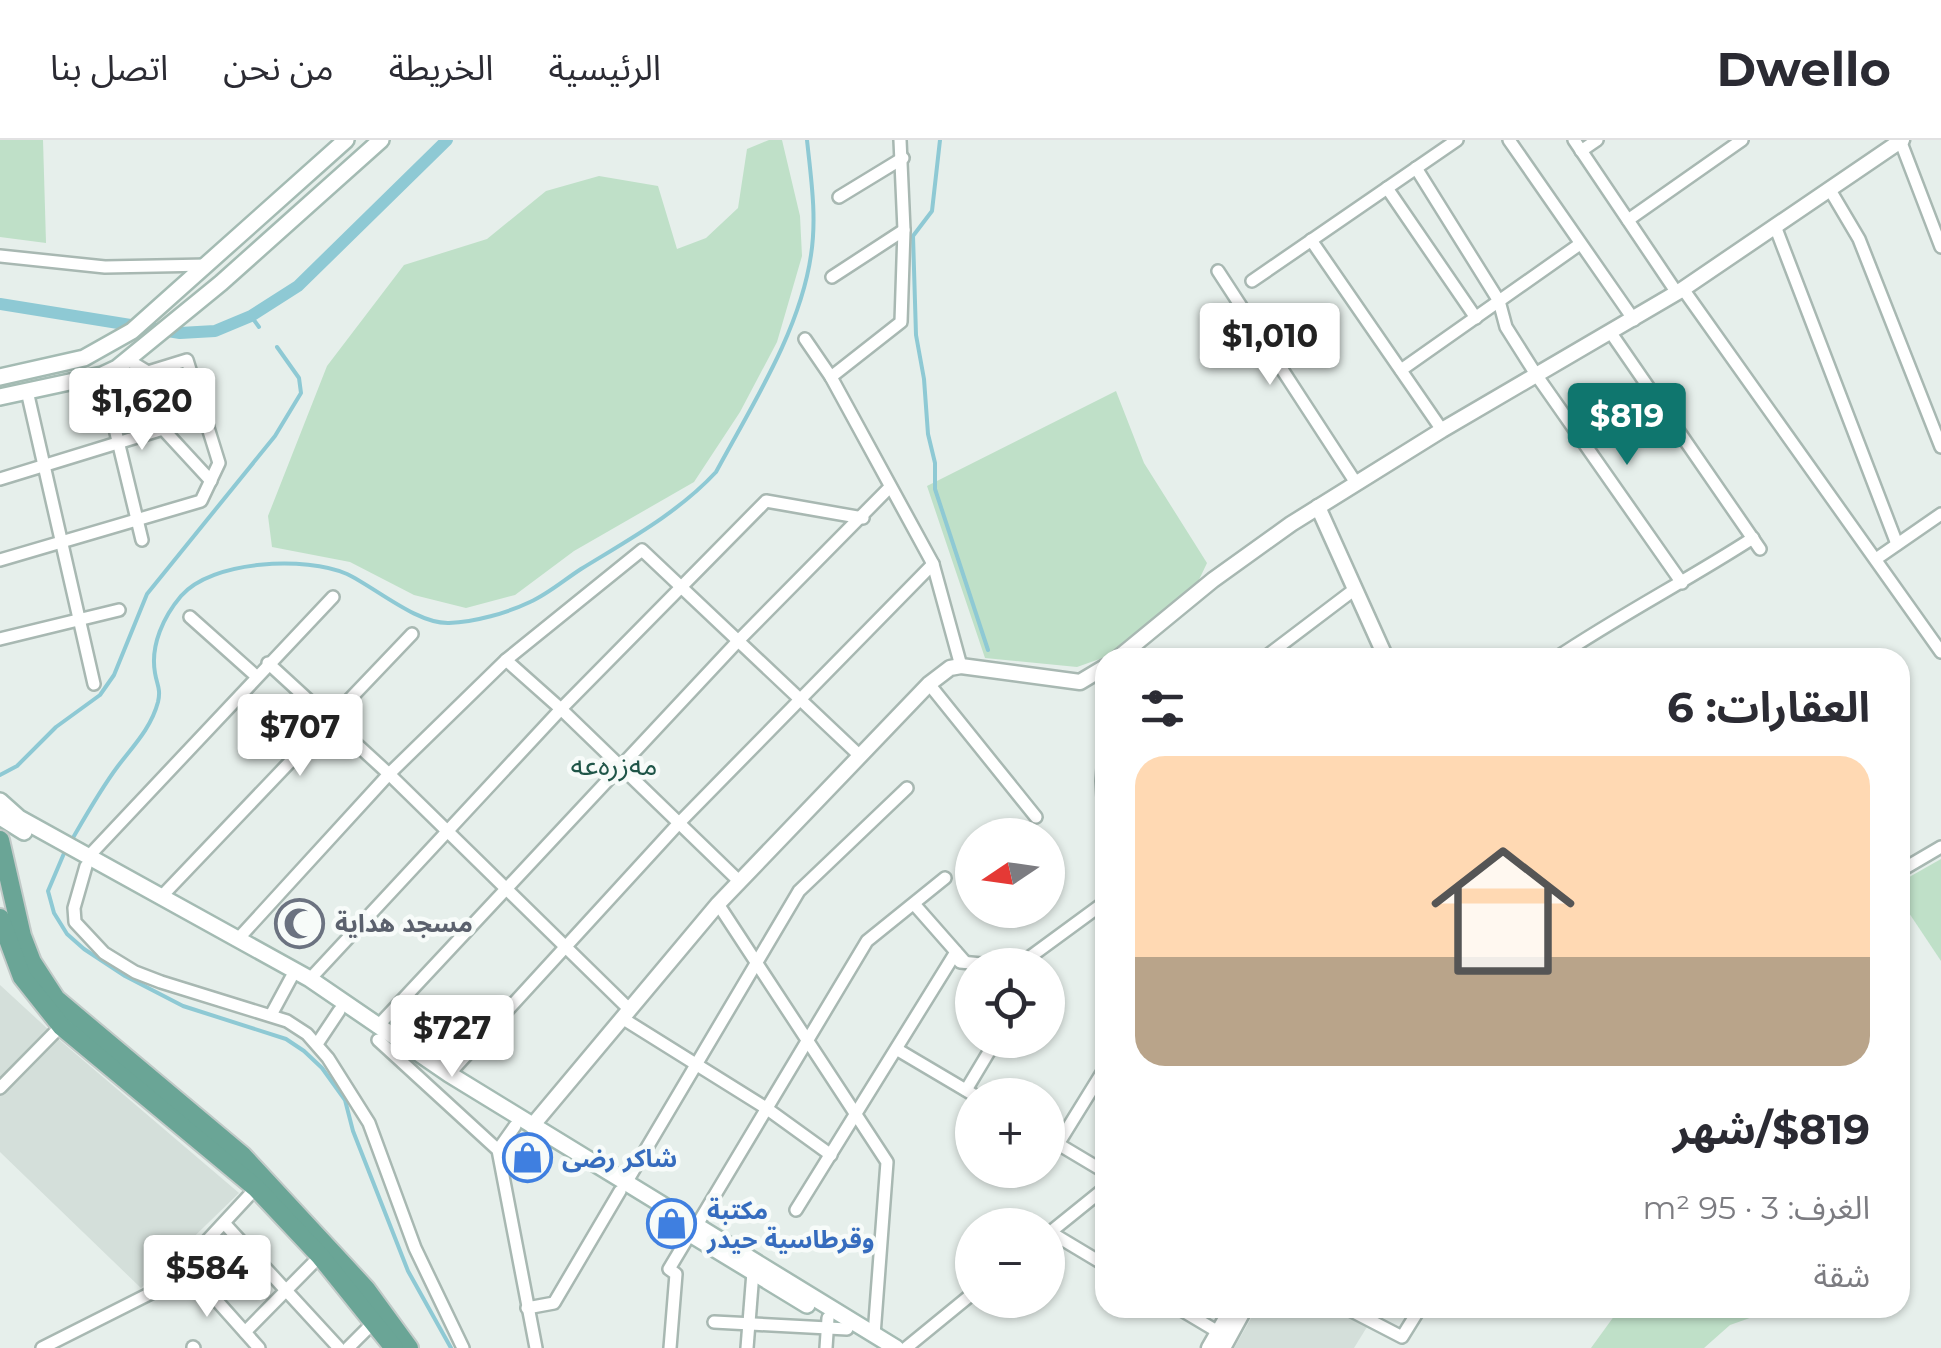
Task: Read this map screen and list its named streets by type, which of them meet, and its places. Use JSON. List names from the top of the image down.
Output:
{
  "districts": ["مەزرەعە"],
  "places": {
    "mosque": ["مسجد هداية"],
    "shop": ["شاكر رضى", "مكتبة وقرطاسية حيدر"]
  },
  "north": "left",
  "page": {
    "header": "Dwello",
    "nav": [
      "الرئيسية",
      "الخريطة",
      "من نحن",
      "اتصل بنا"
    ],
    "price": [
      "$1,010",
      "$1,620",
      "$819",
      "$707",
      "$727",
      "$584"
    ],
    "heading": "العقارات: 6",
    "list": [
      {
        "name": "$819/شهر",
        "note": "الغرف: 3 · 95 m² · شقة"
      }
    ],
    "map_buttons": ["+", "−"]
  }
}
